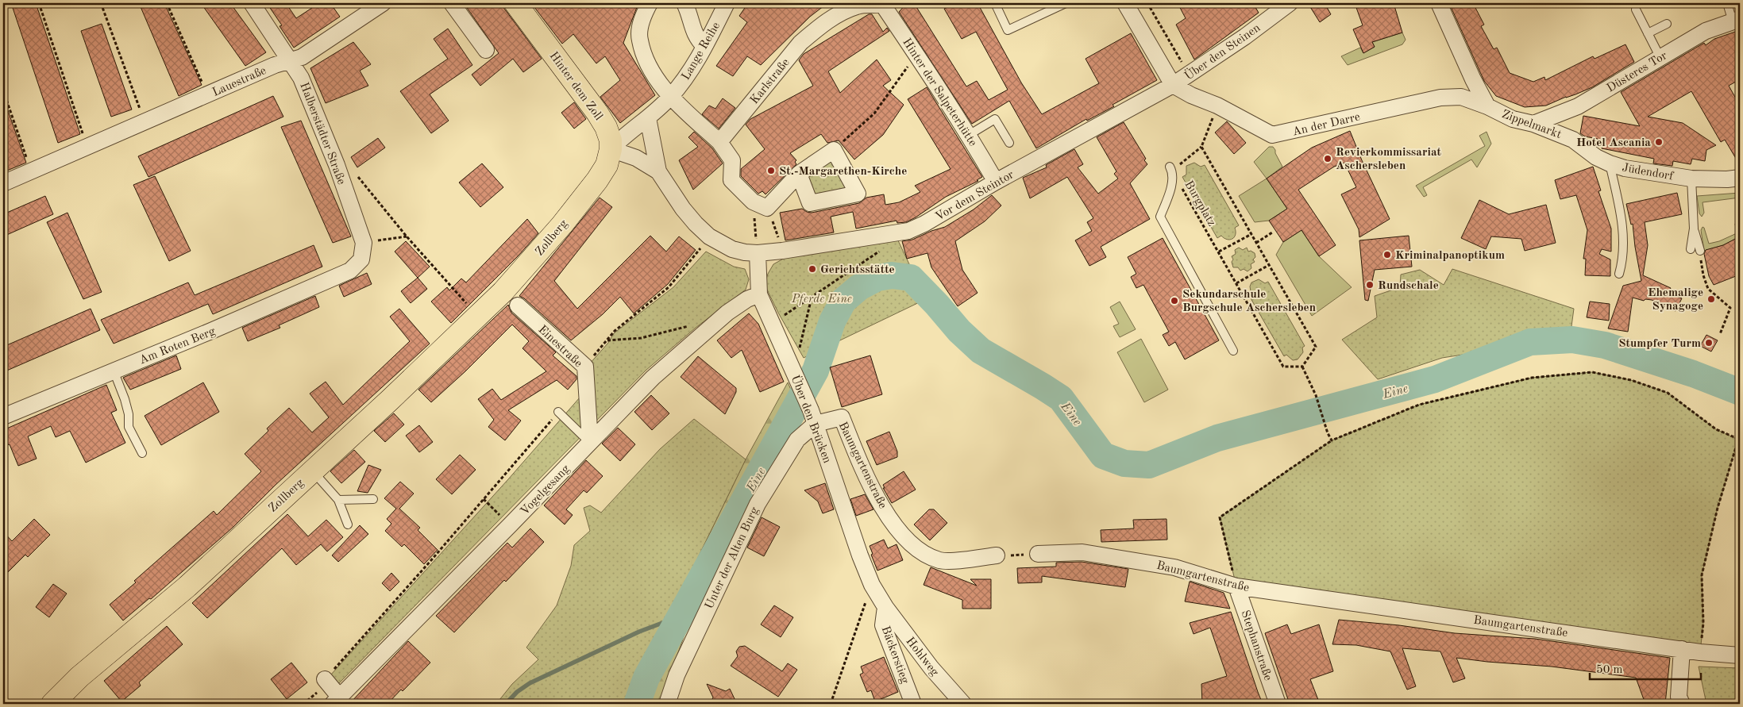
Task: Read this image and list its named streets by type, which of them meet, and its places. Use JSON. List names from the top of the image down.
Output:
{
  "streets": {
    "main road": ["Hinter dem Zoll", "Zollberg"],
    "street": [
      "Lange Reihe",
      "Über den Steinen",
      "Düsteres Tor",
      "Lauestraße",
      "Karlstraße",
      "Hinter der Salpeterhütte",
      "An der Darre",
      "Zippelmarkt",
      "Halberstädter Straße",
      "Jüdendorf",
      "Vor dem Steintor",
      "Am Roten Berg",
      "Einestraße",
      "Über den Brücken",
      "Baumgartenstraße",
      "Vogelgesang",
      "Unter der Alten Burg",
      "Stephanstraße",
      "Bäckerstieg",
      "Hohlweg"
    ],
    "path": ["Burgplatz"]
  },
  "crossings": [
    ["Lange Reihe", "Hinter dem Zoll"],
    ["Lange Reihe", "Zollberg"],
    ["Über den Steinen", "An der Darre"],
    ["Über den Steinen", "Vor dem Steintor"],
    ["Düsteres Tor", "Zippelmarkt"],
    ["Lauestraße", "Halberstädter Straße"],
    ["Karlstraße", "Hinter der Salpeterhütte"],
    ["Hinter dem Zoll", "Zollberg"],
    ["Hinter der Salpeterhütte", "Vor dem Steintor"],
    ["An der Darre", "Zippelmarkt"],
    ["An der Darre", "Vor dem Steintor"],
    ["Zippelmarkt", "Jüdendorf"],
    ["Halberstädter Straße", "Am Roten Berg"],
    ["Vor dem Steintor", "Über den Brücken"],
    ["Einestraße", "Vogelgesang"],
    ["Über den Brücken", "Baumgartenstraße"],
    ["Über den Brücken", "Vogelgesang"],
    ["Über den Brücken", "Unter der Alten Burg"],
    ["Baumgartenstraße", "Unter der Alten Burg"],
    ["Baumgartenstraße", "Stephanstraße"],
    ["Bäckerstieg", "Hohlweg"]
  ],
  "water": ["Eine"],
  "parks": ["Pferde Eine"],
  "places": [
    "Hotel Ascania",
    "Revierkommissariat Aschersleben",
    "St.-Margarethen-Kirche",
    "Kriminalpanoptikum",
    "Gerichtsstätte",
    "Rundschale",
    "Ehemalige Synagoge",
    "Sekundarschule Burgschule Aschersleben",
    "Stumpfer Turm"
  ],
  "scale_bar": "50 m"
}
